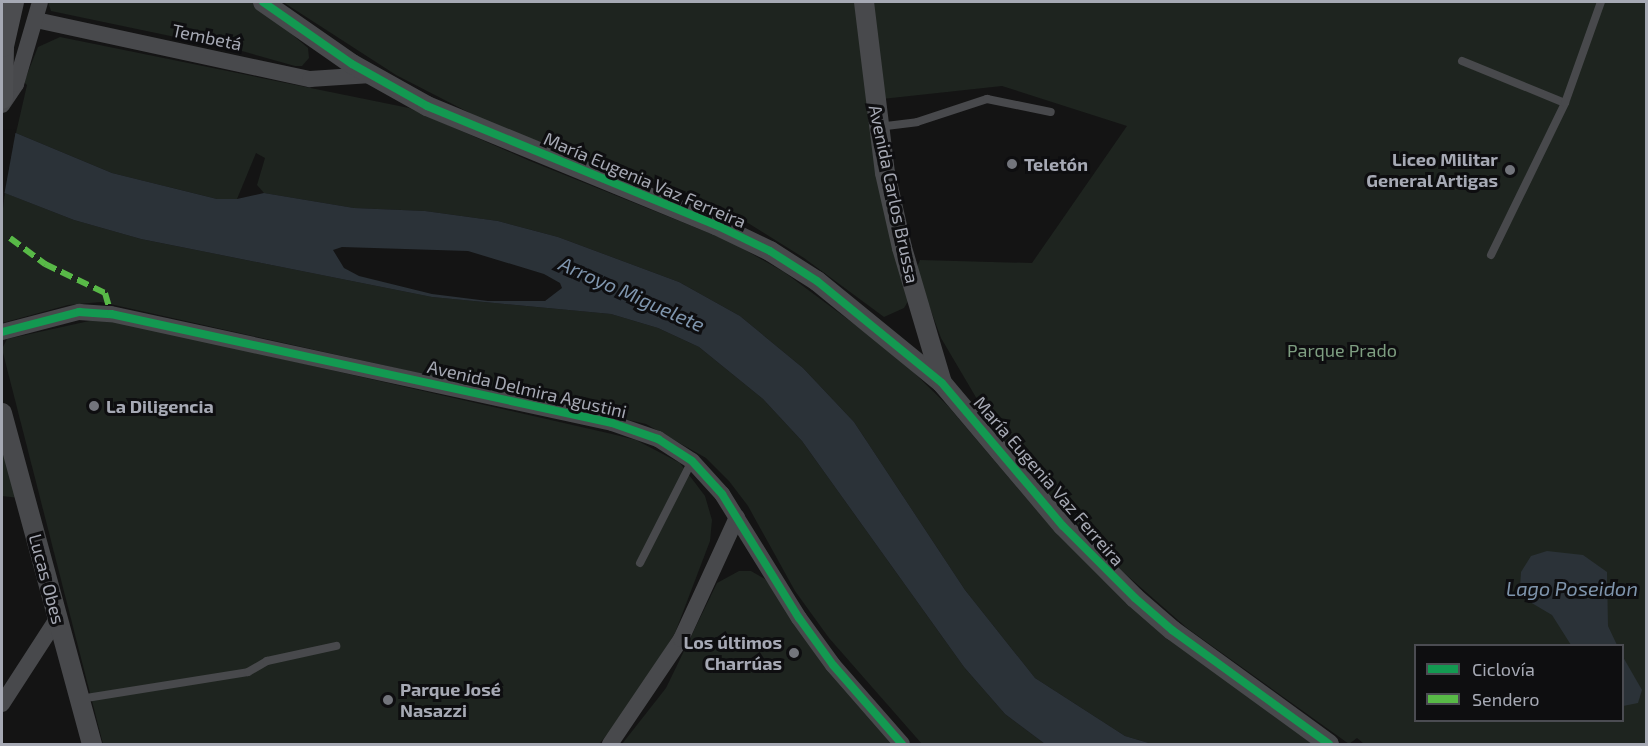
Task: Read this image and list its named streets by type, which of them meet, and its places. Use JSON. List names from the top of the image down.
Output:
{
  "streets": {
    "street": [
      "Tembetá",
      "María Eugenia Vaz Ferreira",
      "Avenida Carlos Brussa",
      "Avenida Delmira Agustini",
      "Lucas Obes"
    ]
  },
  "crossings": [
    ["Tembetá", "María Eugenia Vaz Ferreira"],
    ["María Eugenia Vaz Ferreira", "Avenida Carlos Brussa"]
  ],
  "water": ["Arroyo Miguelete", "Lago Poseidon"],
  "parks": ["Parque Prado"],
  "places": [
    "Teletón",
    "Liceo Militar General Artigas",
    "La Diligencia",
    "Los últimos Charrúas",
    "Parque José Nasazzi"
  ],
  "legend": ["Ciclovía", "Sendero"]
}
